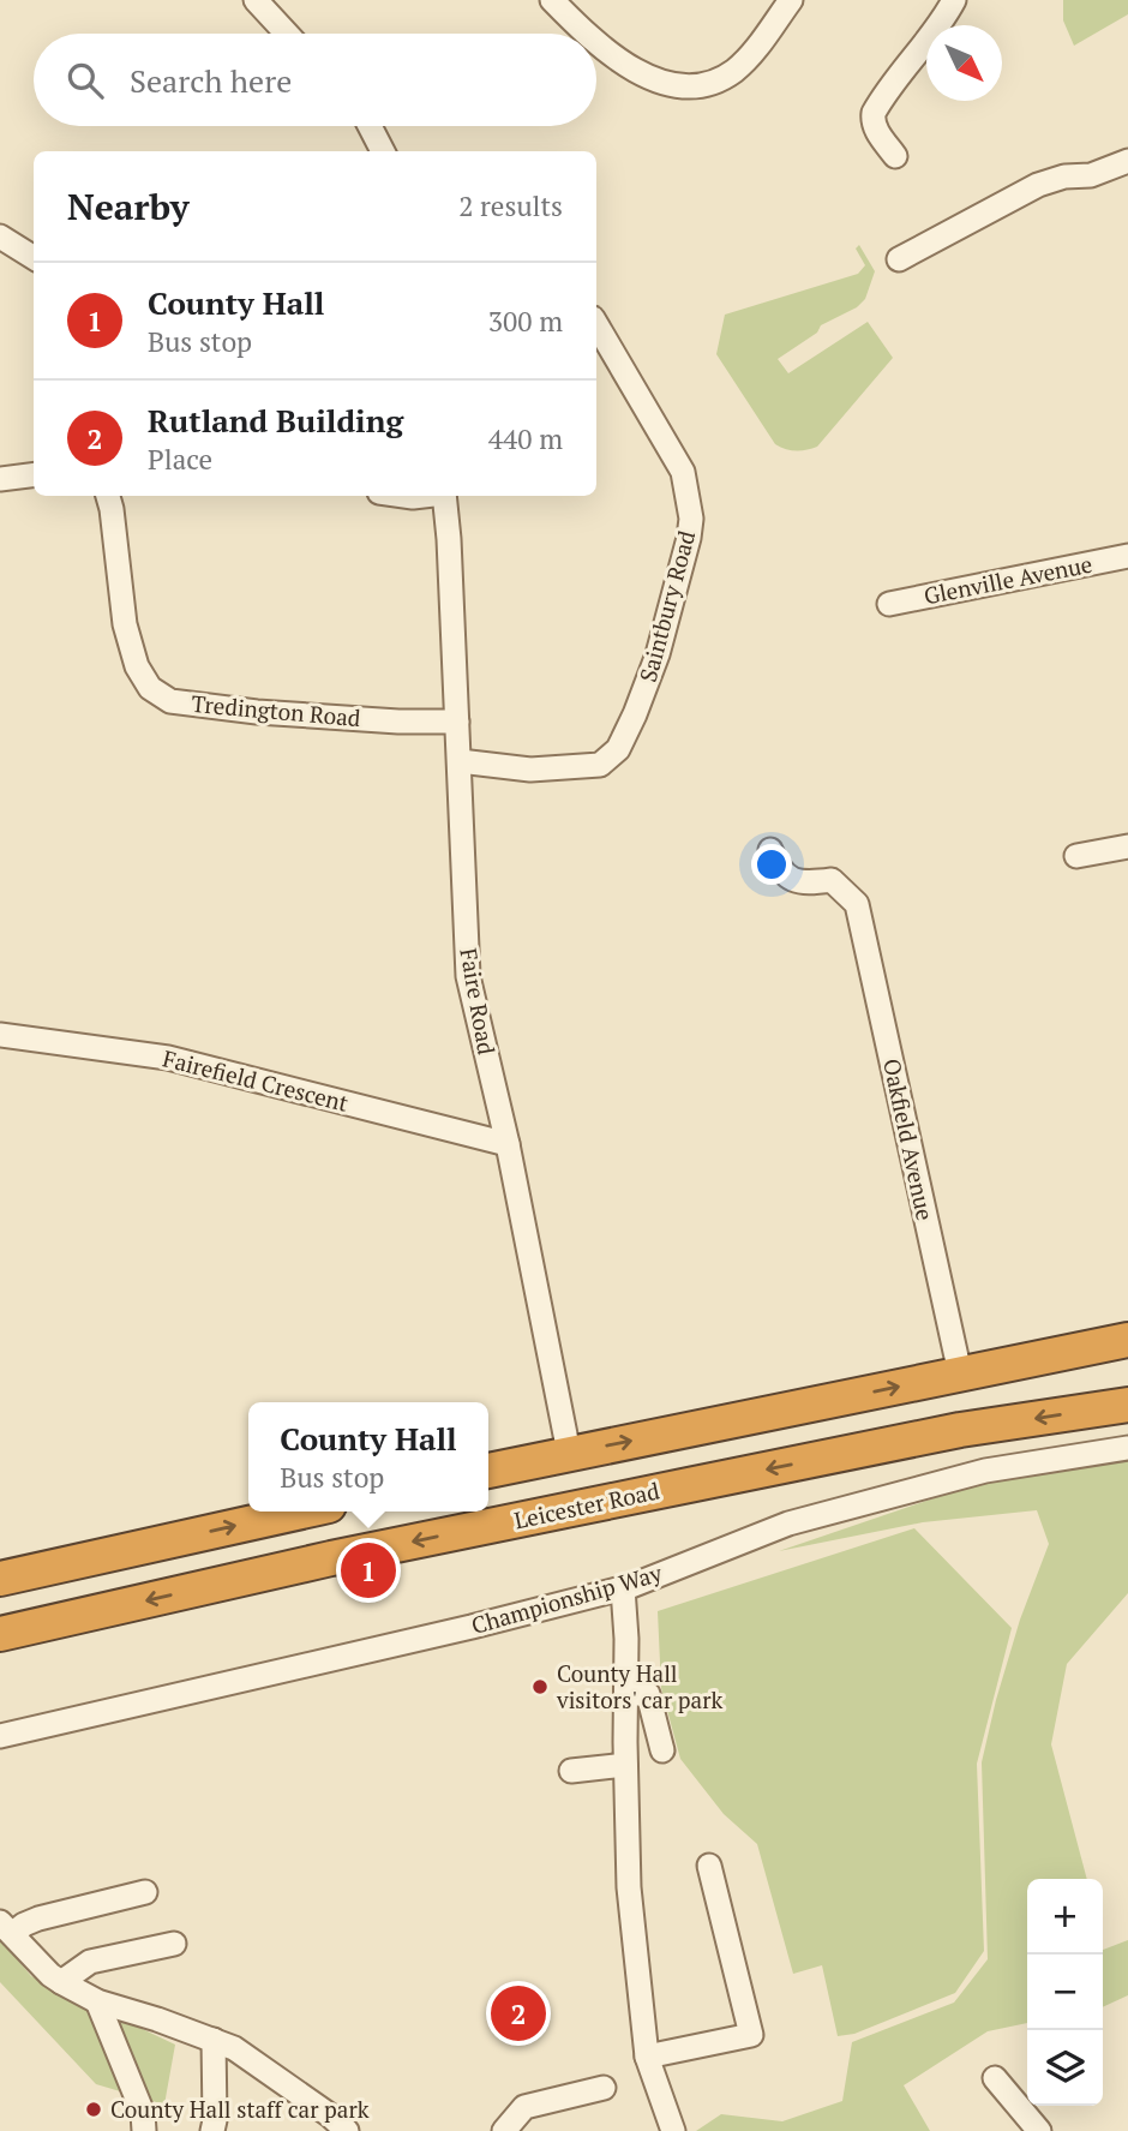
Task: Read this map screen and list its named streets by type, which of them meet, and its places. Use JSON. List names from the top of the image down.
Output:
{
  "streets": {
    "highway": ["Leicester Road"],
    "street": [
      "Glenville Avenue",
      "Saintbury Road",
      "Tredington Road",
      "Faire Road",
      "Fairefield Crescent",
      "Oakfield Avenue",
      "Championship Way"
    ]
  },
  "crossings": [
    ["Saintbury Road", "Faire Road"],
    ["Tredington Road", "Faire Road"],
    ["Faire Road", "Fairefield Crescent"]
  ],
  "places": ["County Hall visitors' car park", "County Hall staff car park"],
  "north": "bottom right",
  "page": {
    "search": "Search here",
    "heading": ["Nearby", "2 results"],
    "list": [
      {
        "mark": "1",
        "name": "County Hall",
        "note": "Bus stop",
        "value": "300 m"
      },
      {
        "mark": "2",
        "name": "Rutland Building",
        "note": "Place",
        "value": "440 m"
      }
    ],
    "popup": ["County Hall", "Bus stop"],
    "pins": ["1", "2"],
    "map_buttons": ["+", "−"]
  }
}
